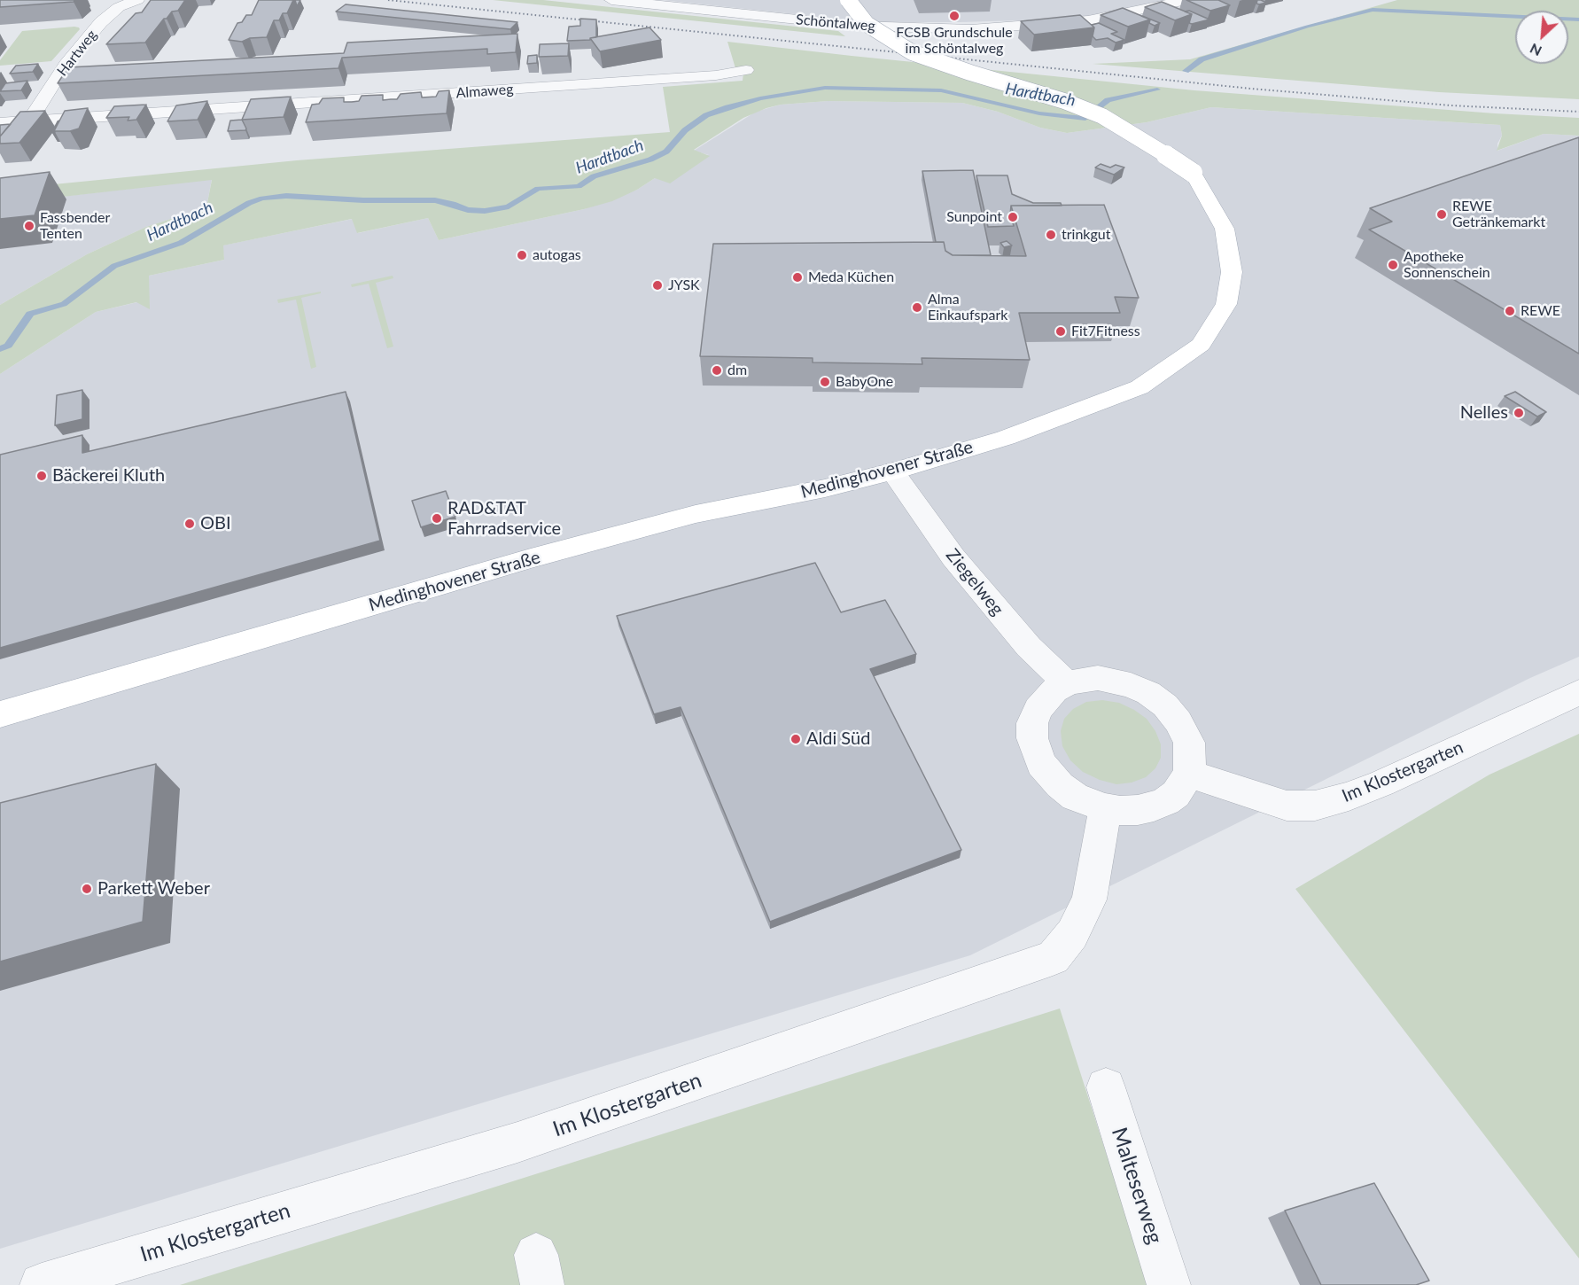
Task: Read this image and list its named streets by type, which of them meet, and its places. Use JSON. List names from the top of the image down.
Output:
{
  "streets": {
    "main road": ["Medinghovener Straße"],
    "street": [
      "Schöntalweg",
      "Hartweg",
      "Almaweg",
      "Ziegelweg",
      "Im Klostergarten",
      "Malteserweg"
    ]
  },
  "crossings": [
    ["Hartweg", "Almaweg"],
    ["Medinghovener Straße", "Ziegelweg"],
    ["Ziegelweg", "Im Klostergarten"]
  ],
  "water": ["Hardtbach"],
  "places": [
    "FCSB Grundschule im Schöntalweg",
    "REWE Getränkemarkt",
    "Sunpoint",
    "Fassbender Tenten",
    "trinkgut",
    "autogas",
    "Apotheke Sonnenschein",
    "Meda Küchen",
    "JYSK",
    "Alma Einkaufspark",
    "REWE",
    "Fit7Fitness",
    "dm",
    "BabyOne",
    "Nelles",
    "Bäckerei Kluth",
    "RAD&TAT Fahrradservice",
    "OBI",
    "Aldi Süd",
    "Parkett Weber"
  ],
  "north": "bottom left"
}
